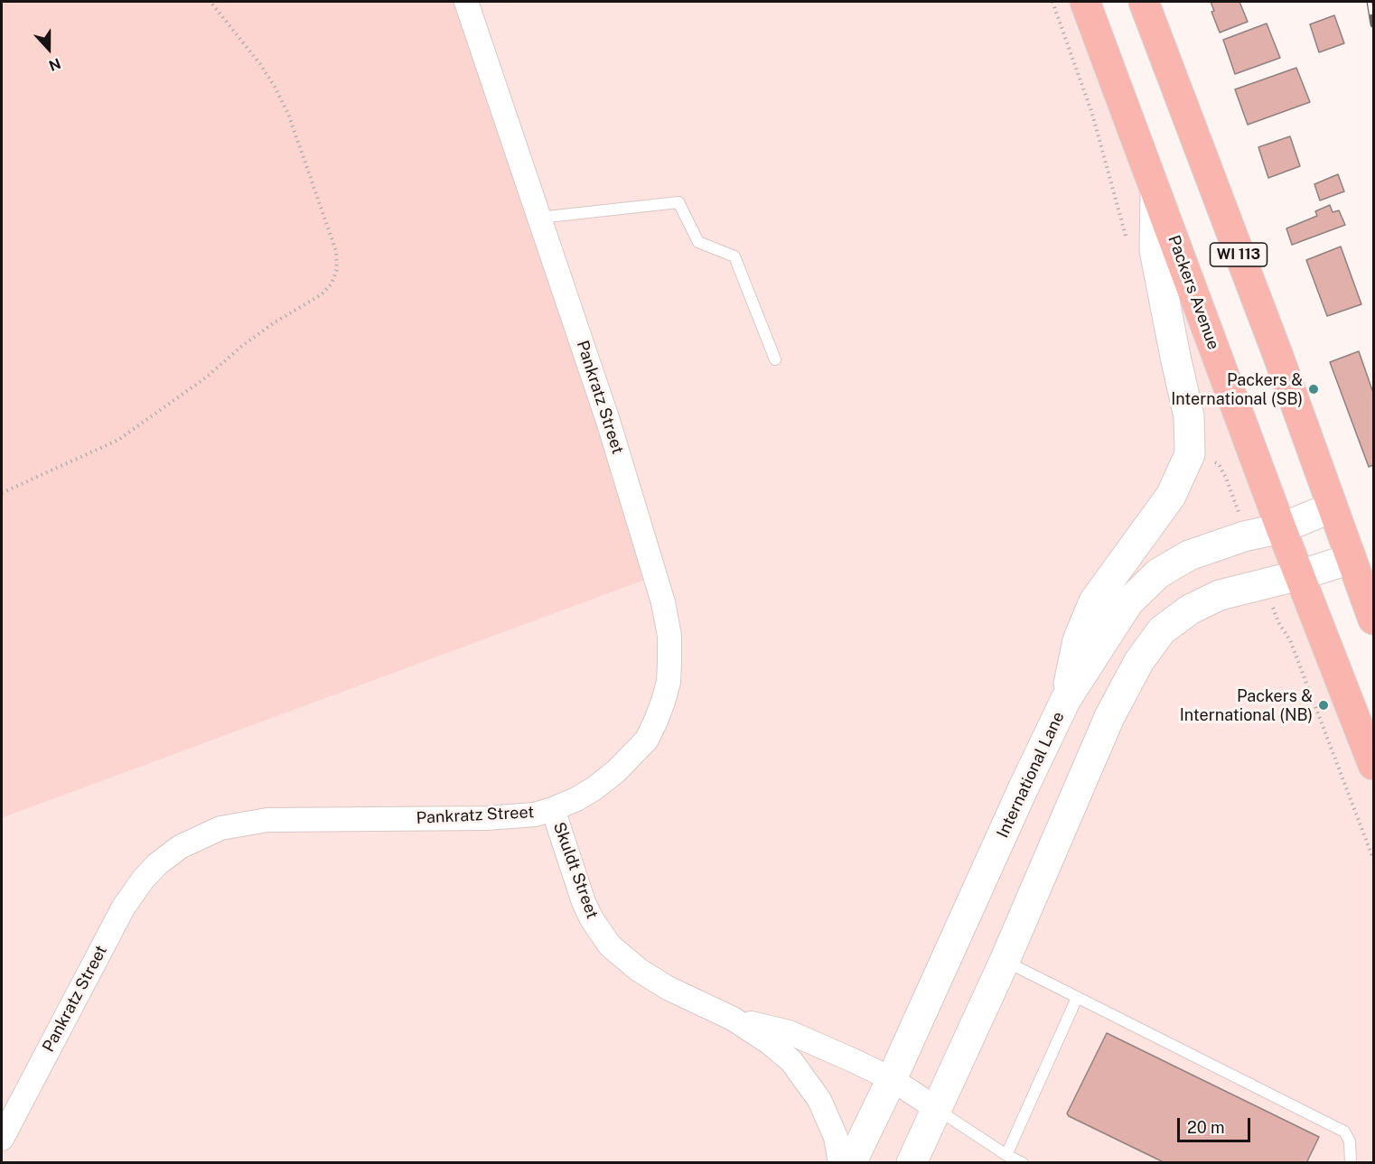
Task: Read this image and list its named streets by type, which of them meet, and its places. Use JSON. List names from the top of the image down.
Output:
{
  "streets": {
    "main road": ["WI 113", "Packers Avenue", "International Lane"],
    "street": ["Pankratz Street", "Skuldt Street"]
  },
  "crossings": [
    ["WI 113", "International Lane"],
    ["Packers Avenue", "International Lane"],
    ["Pankratz Street", "Skuldt Street"],
    ["International Lane", "Skuldt Street"]
  ],
  "places": ["Packers & International (SB)", "Packers & International (NB)"],
  "scale_bar": "20 m",
  "north": "bottom"
}
